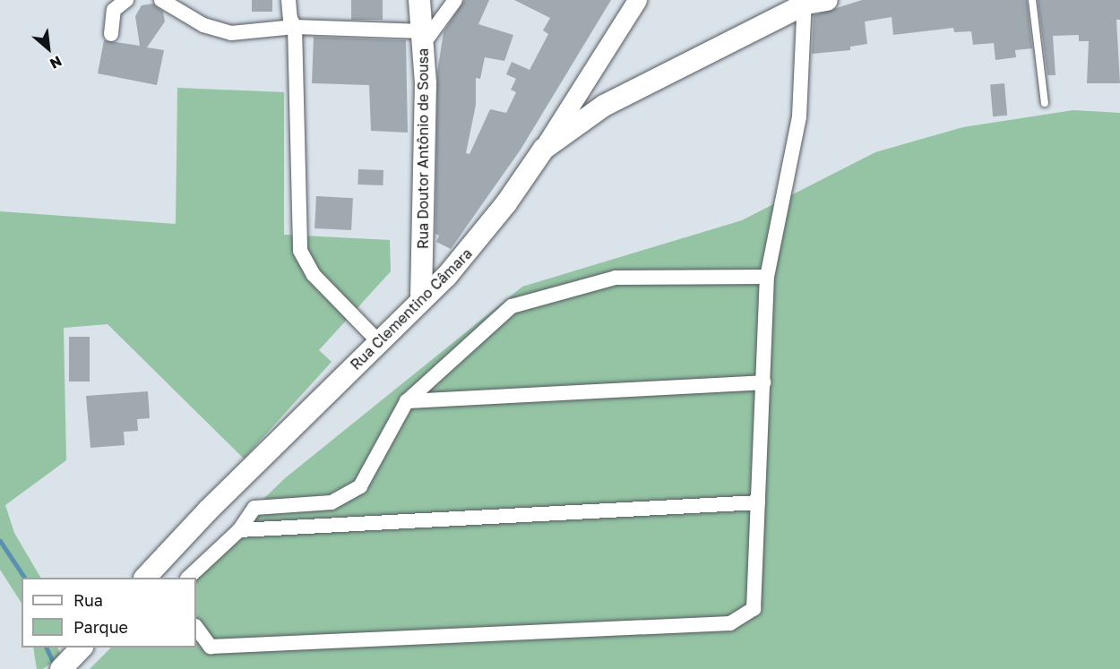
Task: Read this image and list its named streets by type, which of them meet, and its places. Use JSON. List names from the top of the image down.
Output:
{
  "streets": {
    "main road": ["Rua Doutor Antônio de Sousa", "Rua Clementino Câmara"]
  },
  "crossings": [
    ["Rua Doutor Antônio de Sousa", "Rua Clementino Câmara"]
  ],
  "legend": ["Rua", "Parque"],
  "north": "bottom right"
}
